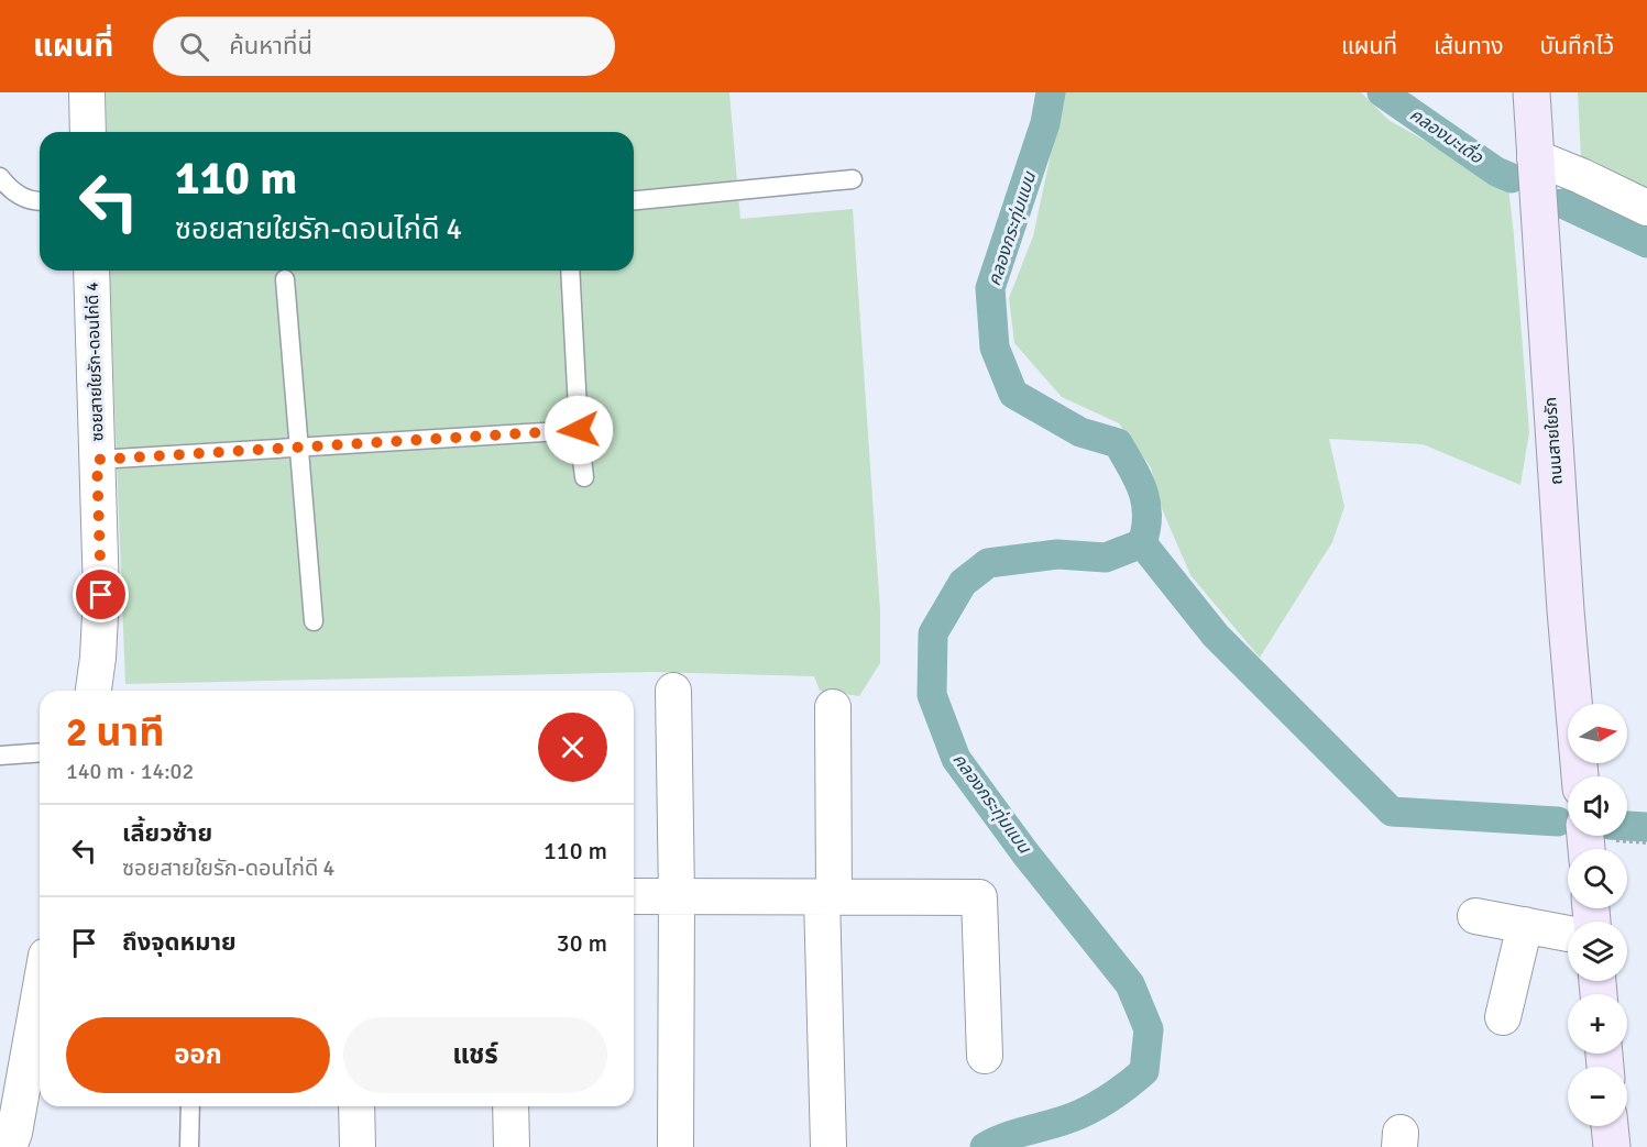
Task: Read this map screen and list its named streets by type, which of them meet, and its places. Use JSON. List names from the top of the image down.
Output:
{
  "streets": {
    "street": ["ซอยสายใยรัก-ดอนไก่ดี 4", "ถนนสายใยรัก"]
  },
  "water": ["คลองมะเดื่อ", "คลองกระทุ่มแบน"],
  "north": "right",
  "page": {
    "header": "แผนที่",
    "search": "ค้นหาที่นี่",
    "nav": ["แผนที่", "เส้นทาง", "บันทึกไว้"],
    "turn": ["110 m", "ซอยสายใยรัก-ดอนไก่ดี 4"],
    "heading": ["2 นาที", "140 m · 14:02"],
    "map_buttons": ["+", "−"],
    "list": [
      {
        "name": "เลี้ยวซ้าย",
        "note": "ซอยสายใยรัก-ดอนไก่ดี 4",
        "value": "110 m"
      },
      {
        "name": "ถึงจุดหมาย",
        "value": "30 m"
      }
    ],
    "buttons": ["ออก", "แชร์"]
  }
}
